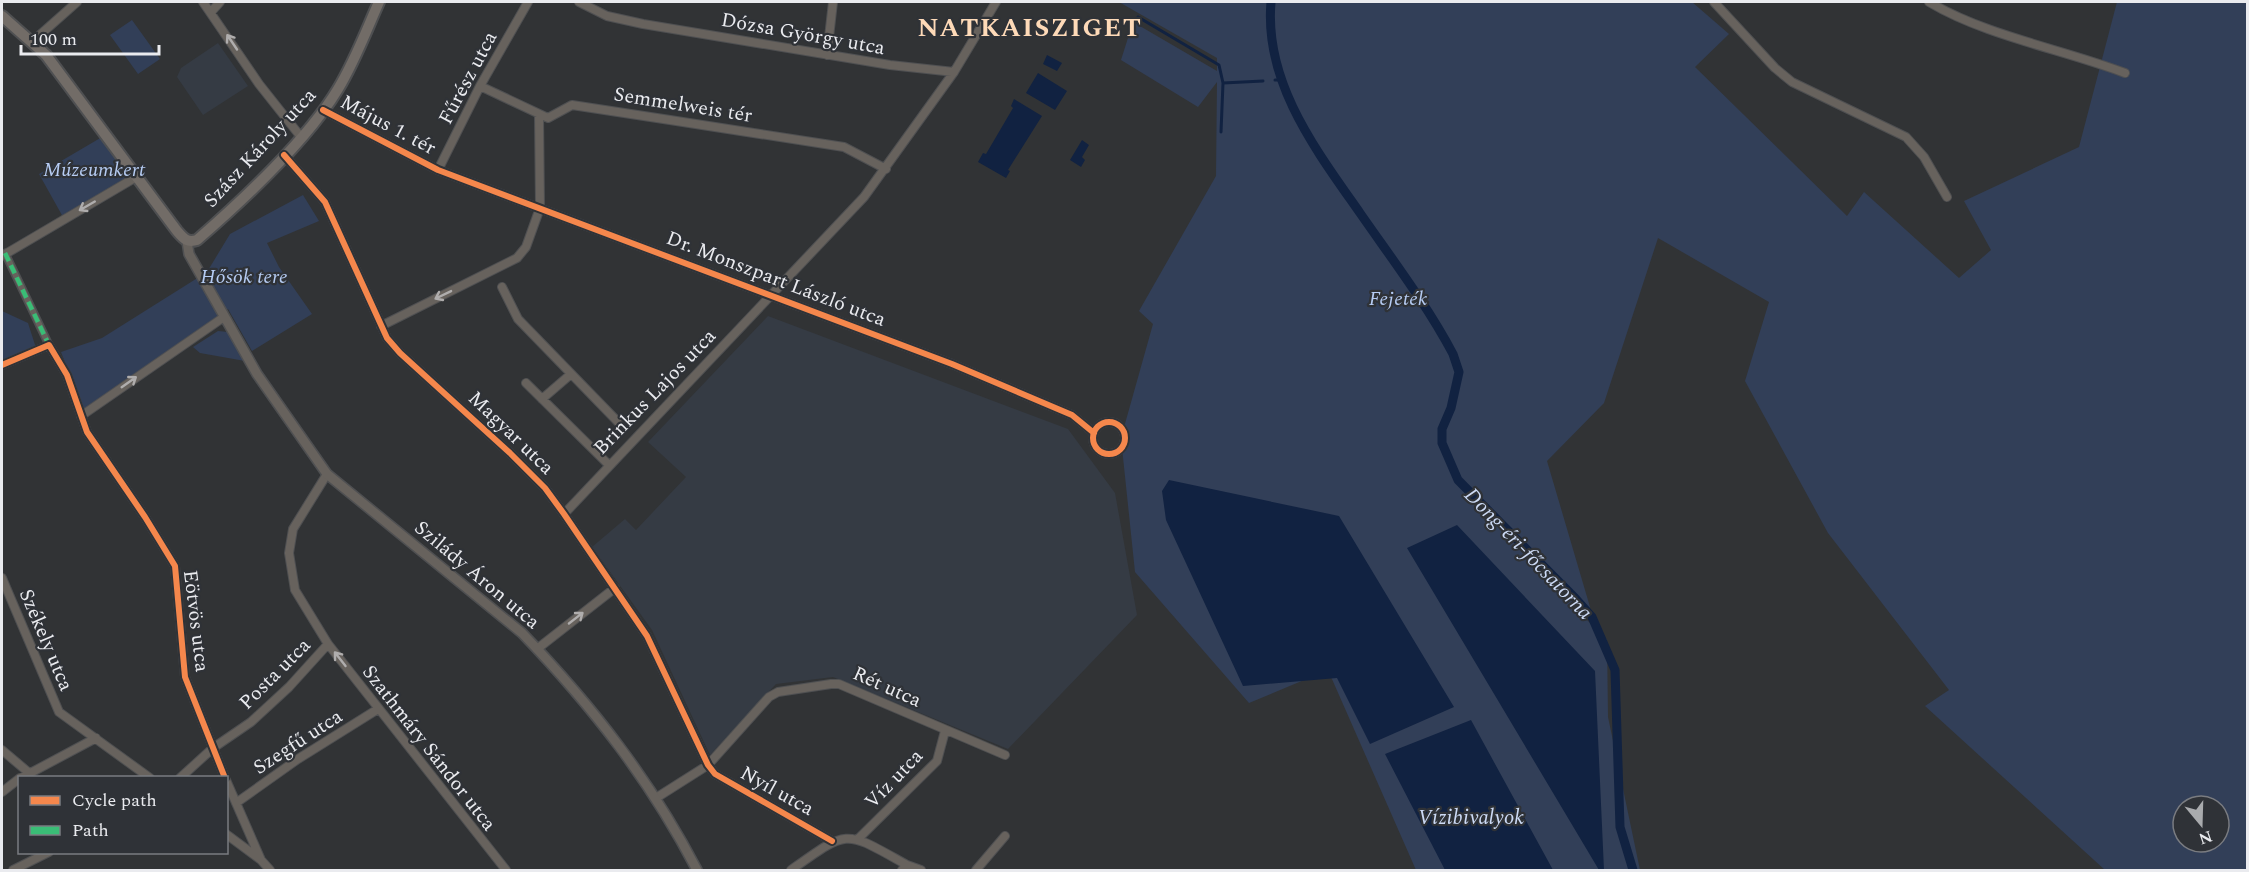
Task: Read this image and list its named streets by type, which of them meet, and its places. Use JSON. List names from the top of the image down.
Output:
{
  "streets": {
    "main road": ["Szász Károly utca"],
    "street": [
      "Dózsa György utca",
      "Fűrész utca",
      "Semmelweis tér",
      "Május 1. tér",
      "Dr. Monszpart László utca",
      "Brinkus Lajos utca",
      "Magyar utca",
      "Szilády Áron utca",
      "Eötvös utca",
      "Székely utca",
      "Posta utca",
      "Rét utca",
      "Szegfű utca",
      "Szathmáry Sándor utca",
      "Víz utca",
      "Nyíl utca"
    ]
  },
  "crossings": [
    ["Dózsa György utca", "Brinkus Lajos utca"],
    ["Fűrész utca", "Május 1. tér"],
    ["Fűrész utca", "Dr. Monszpart László utca"],
    ["Semmelweis tér", "Brinkus Lajos utca"],
    ["Május 1. tér", "Szász Károly utca"],
    ["Május 1. tér", "Dr. Monszpart László utca"],
    ["Szász Károly utca", "Magyar utca"],
    ["Dr. Monszpart László utca", "Brinkus Lajos utca"],
    ["Brinkus Lajos utca", "Magyar utca"],
    ["Magyar utca", "Rét utca"],
    ["Magyar utca", "Nyíl utca"],
    ["Szilády Áron utca", "Posta utca"],
    ["Eötvös utca", "Posta utca"],
    ["Eötvös utca", "Szegfű utca"],
    ["Posta utca", "Szathmáry Sándor utca"],
    ["Rét utca", "Víz utca"],
    ["Rét utca", "Nyíl utca"],
    ["Szegfű utca", "Szathmáry Sándor utca"]
  ],
  "districts": ["NATKAISZIGET"],
  "water": ["Dong-éri-főcsatorna", "Vízibivalyok"],
  "parks": ["Múzeumkert", "Hősök tere", "Fejeték"],
  "legend": ["Cycle path", "Path"],
  "scale_bar": "100 m",
  "north": "bottom"
}
